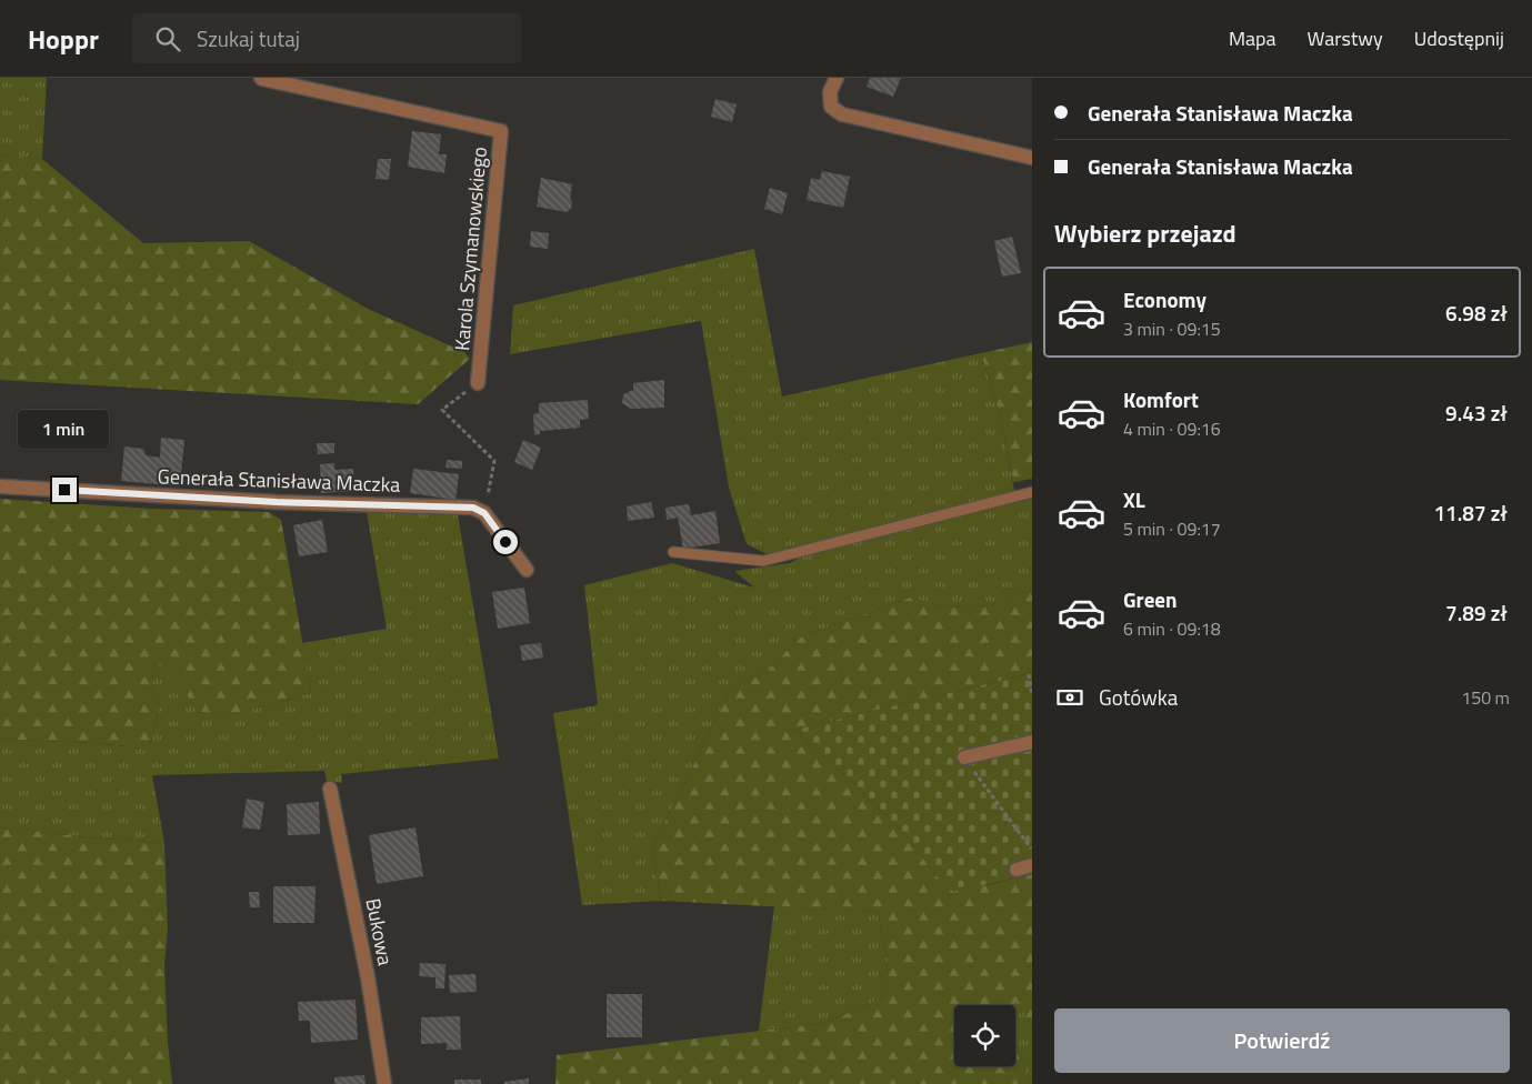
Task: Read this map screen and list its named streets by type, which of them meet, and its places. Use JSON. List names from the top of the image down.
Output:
{
  "streets": {
    "street": ["Karola Szymanowskiego", "Generała Stanisława Maczka", "Bukowa"]
  },
  "page": {
    "header": "Hoppr",
    "search": "Szukaj tutaj",
    "nav": ["Mapa", "Warstwy", "Udostępnij"],
    "banner": ["Generała Stanisława Maczka", "Generała Stanisława Maczka"],
    "heading": "Wybierz przejazd",
    "list": [
      {
        "name": "Economy",
        "note": "3 min · 09:15",
        "value": "6.98 zł"
      },
      {
        "name": "Komfort",
        "note": "4 min · 09:16",
        "value": "9.43 zł"
      },
      {
        "name": "XL",
        "note": "5 min · 09:17",
        "value": "11.87 zł"
      },
      {
        "name": "Green",
        "note": "6 min · 09:18",
        "value": "7.89 zł"
      }
    ],
    "bubble": "1 min",
    "pay": ["Gotówka", "150 m"],
    "buttons": "Potwierdź"
  }
}
